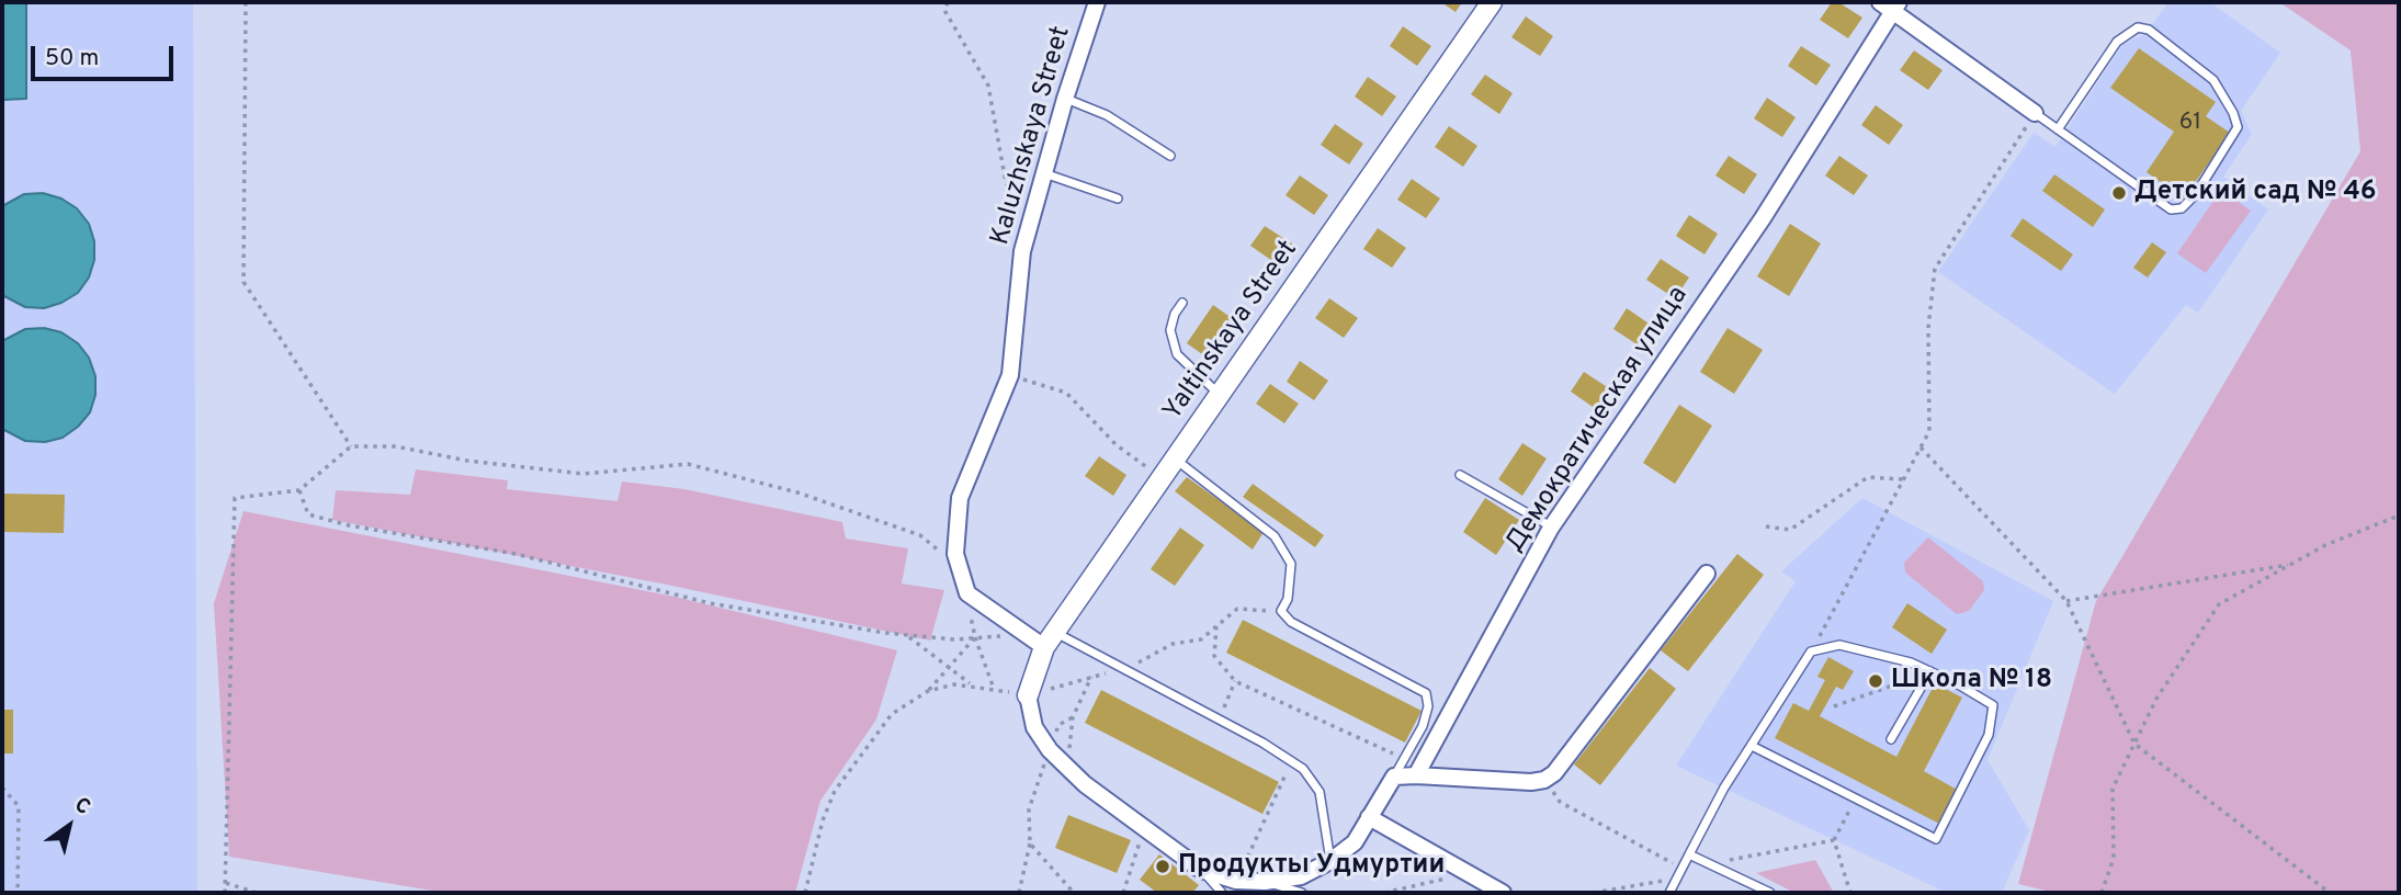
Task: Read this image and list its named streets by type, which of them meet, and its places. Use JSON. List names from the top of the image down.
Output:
{
  "streets": {
    "street": ["Kaluzhskaya Street", "Yaltinskaya Street", "Демократическая улица"]
  },
  "places": ["Детский сад № 46", "Школа № 18", "Продукты Удмуртии"],
  "house_numbers": ["61"],
  "scale_bar": "50 m",
  "north": "top right"
}
